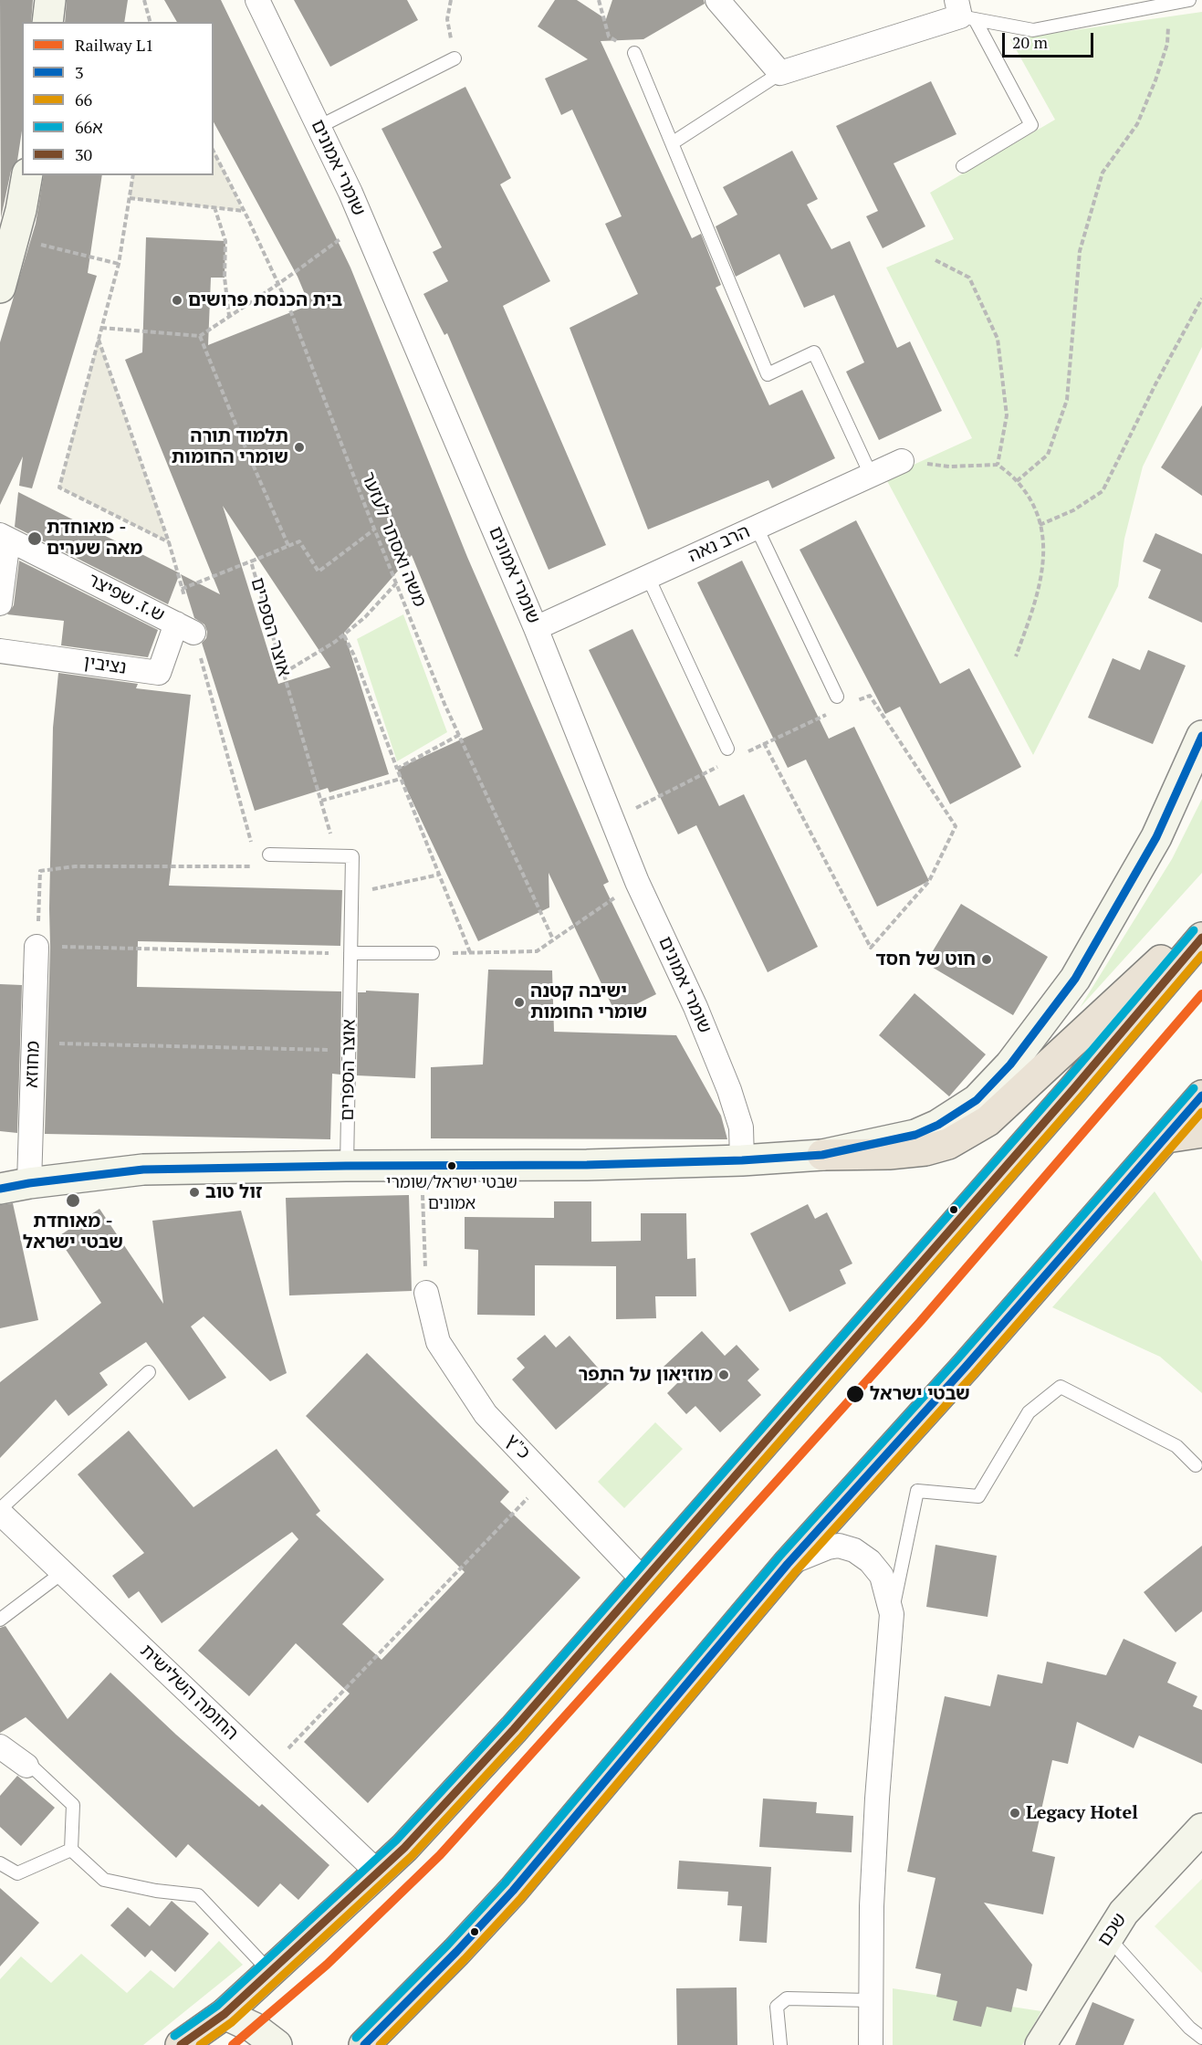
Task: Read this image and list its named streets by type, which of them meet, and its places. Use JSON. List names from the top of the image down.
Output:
{
  "streets": {
    "street": [
      "שומרי אמונים",
      "הרב נאה",
      "ש.ז. שפיצר",
      "נציבין",
      "מחוזא",
      "כ\"ץ",
      "החומה השלישית",
      "שכם"
    ],
    "lane": ["אוצר הספרים"],
    "path": ["משה ואסתר לעזער"]
  },
  "crossings": [
    ["שומרי אמונים", "הרב נאה"],
    ["ש.ז. שפיצר", "נציבין"]
  ],
  "places": [
    "בית הכנסת פרושים",
    "תלמוד תורה שומרי החומות",
    "מאוחדת - מאה שערים",
    "חוט של חסד",
    "ישיבה קטנה שומרי החומות",
    "שבטי ישראל/שומרי אמונים",
    "זול טוב",
    "מאוחדת - שבטי ישראל",
    "מוזיאון על התפר",
    "שבטי ישראל",
    "Legacy Hotel"
  ],
  "lines": [
    "transit line 3",
    "transit line 66א",
    "transit line 30",
    "transit line 66",
    "rail line L1"
  ],
  "legend": [
    "Railway L1",
    "3",
    "66",
    "66א",
    "30"
  ],
  "scale_bar": "20 m"
}
